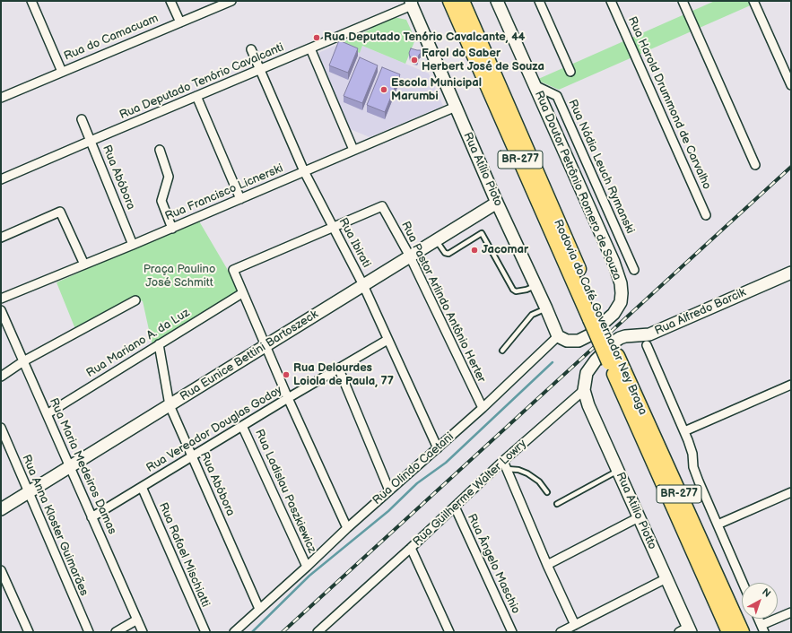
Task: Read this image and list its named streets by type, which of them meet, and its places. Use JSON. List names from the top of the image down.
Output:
{
  "streets": {
    "highway": ["BR-277", "Rodovia do Café Governador Ney Braga"],
    "street": [
      "Rua do Camacuam",
      "Rua Deputado Tenório Cavalcanti",
      "Rua Harold Drummond de Carvalho",
      "Rua Nádia Leuch Rymanski",
      "Rua Atílio Pioto",
      "Rua Abóbora",
      "Rua Doutor Petrônio Romero de Souza",
      "Rua Francisco Licnerski",
      "Rua Ibirati",
      "Rua Pastor Arlindo Antônio Herter",
      "Rua Alfredo Barcik",
      "Rua Mariano A. da Luz",
      "Rua Eunice Bettini Bartoszeck",
      "Rua Vereador Douglas Godoy",
      "Rua Maria Medeiros Damas",
      "Rua Olindo Caetani",
      "Rua Ladislau Paszkiewicz",
      "Rua Guilherme Walter Lowry",
      "Rua Atilio Piotto",
      "Rua Anna Kloster Guimarães",
      "Rua Rafael Mischiatti",
      "Rua Ângelo Maschio"
    ]
  },
  "crossings": [
    ["Rua Deputado Tenório Cavalcanti", "Rua Atílio Pioto"],
    ["Rua Deputado Tenório Cavalcanti", "Rua Abóbora"],
    ["Rua Deputado Tenório Cavalcanti", "Rua Ibirati"],
    ["Rua Nádia Leuch Rymanski", "Rua Doutor Petrônio Romero de Souza"],
    ["Rua Atílio Pioto", "Rua Francisco Licnerski"],
    ["Rua Atílio Pioto", "Rua Eunice Bettini Bartoszeck"],
    ["Rua Atílio Pioto", "Rua Olindo Caetani"],
    ["Rua Abóbora", "Rua Francisco Licnerski"],
    ["Rua Abóbora", "Rua Mariano A. da Luz"],
    ["Rua Abóbora", "Rua Eunice Bettini Bartoszeck"],
    ["Rua Abóbora", "Rua Vereador Douglas Godoy"],
    ["Rua Abóbora", "Rua Olindo Caetani"],
    ["Rua Doutor Petrônio Romero de Souza", "Rodovia do Café Governador Ney Braga"],
    ["Rua Francisco Licnerski", "Rua Ibirati"],
    ["Rua Ibirati", "Rua Pastor Arlindo Antônio Herter"],
    ["Rua Ibirati", "Rua Eunice Bettini Bartoszeck"],
    ["Rua Ibirati", "Rua Vereador Douglas Godoy"],
    ["Rua Ibirati", "Rua Olindo Caetani"],
    ["Rua Pastor Arlindo Antônio Herter", "Rua Eunice Bettini Bartoszeck"],
    ["Rua Pastor Arlindo Antônio Herter", "Rua Olindo Caetani"],
    ["Rua Alfredo Barcik", "Rodovia do Café Governador Ney Braga"],
    ["Rua Mariano A. da Luz", "Rua Maria Medeiros Damas"],
    ["Rua Eunice Bettini Bartoszeck", "Rua Maria Medeiros Damas"],
    ["Rua Eunice Bettini Bartoszeck", "Rua Anna Kloster Guimarães"],
    ["Rua Vereador Douglas Godoy", "Rua Maria Medeiros Damas"],
    ["Rua Vereador Douglas Godoy", "Rua Ladislau Paszkiewicz"],
    ["Rua Vereador Douglas Godoy", "Rua Rafael Mischiatti"],
    ["Rua Olindo Caetani", "Rua Ladislau Paszkiewicz"],
    ["Rua Guilherme Walter Lowry", "Rua Atilio Piotto"],
    ["Rua Guilherme Walter Lowry", "Rua Ângelo Maschio"]
  ],
  "parks": ["Praça Paulino José Schmitt"],
  "places": [
    "Rua Deputado Tenório Cavalcante, 44",
    "Farol do Saber Herbert José de Souza",
    "Escola Municipal Marumbi",
    "Jacomar",
    "Rua Delourdes Loiola de Paula, 77"
  ],
  "north": "top right"
}
